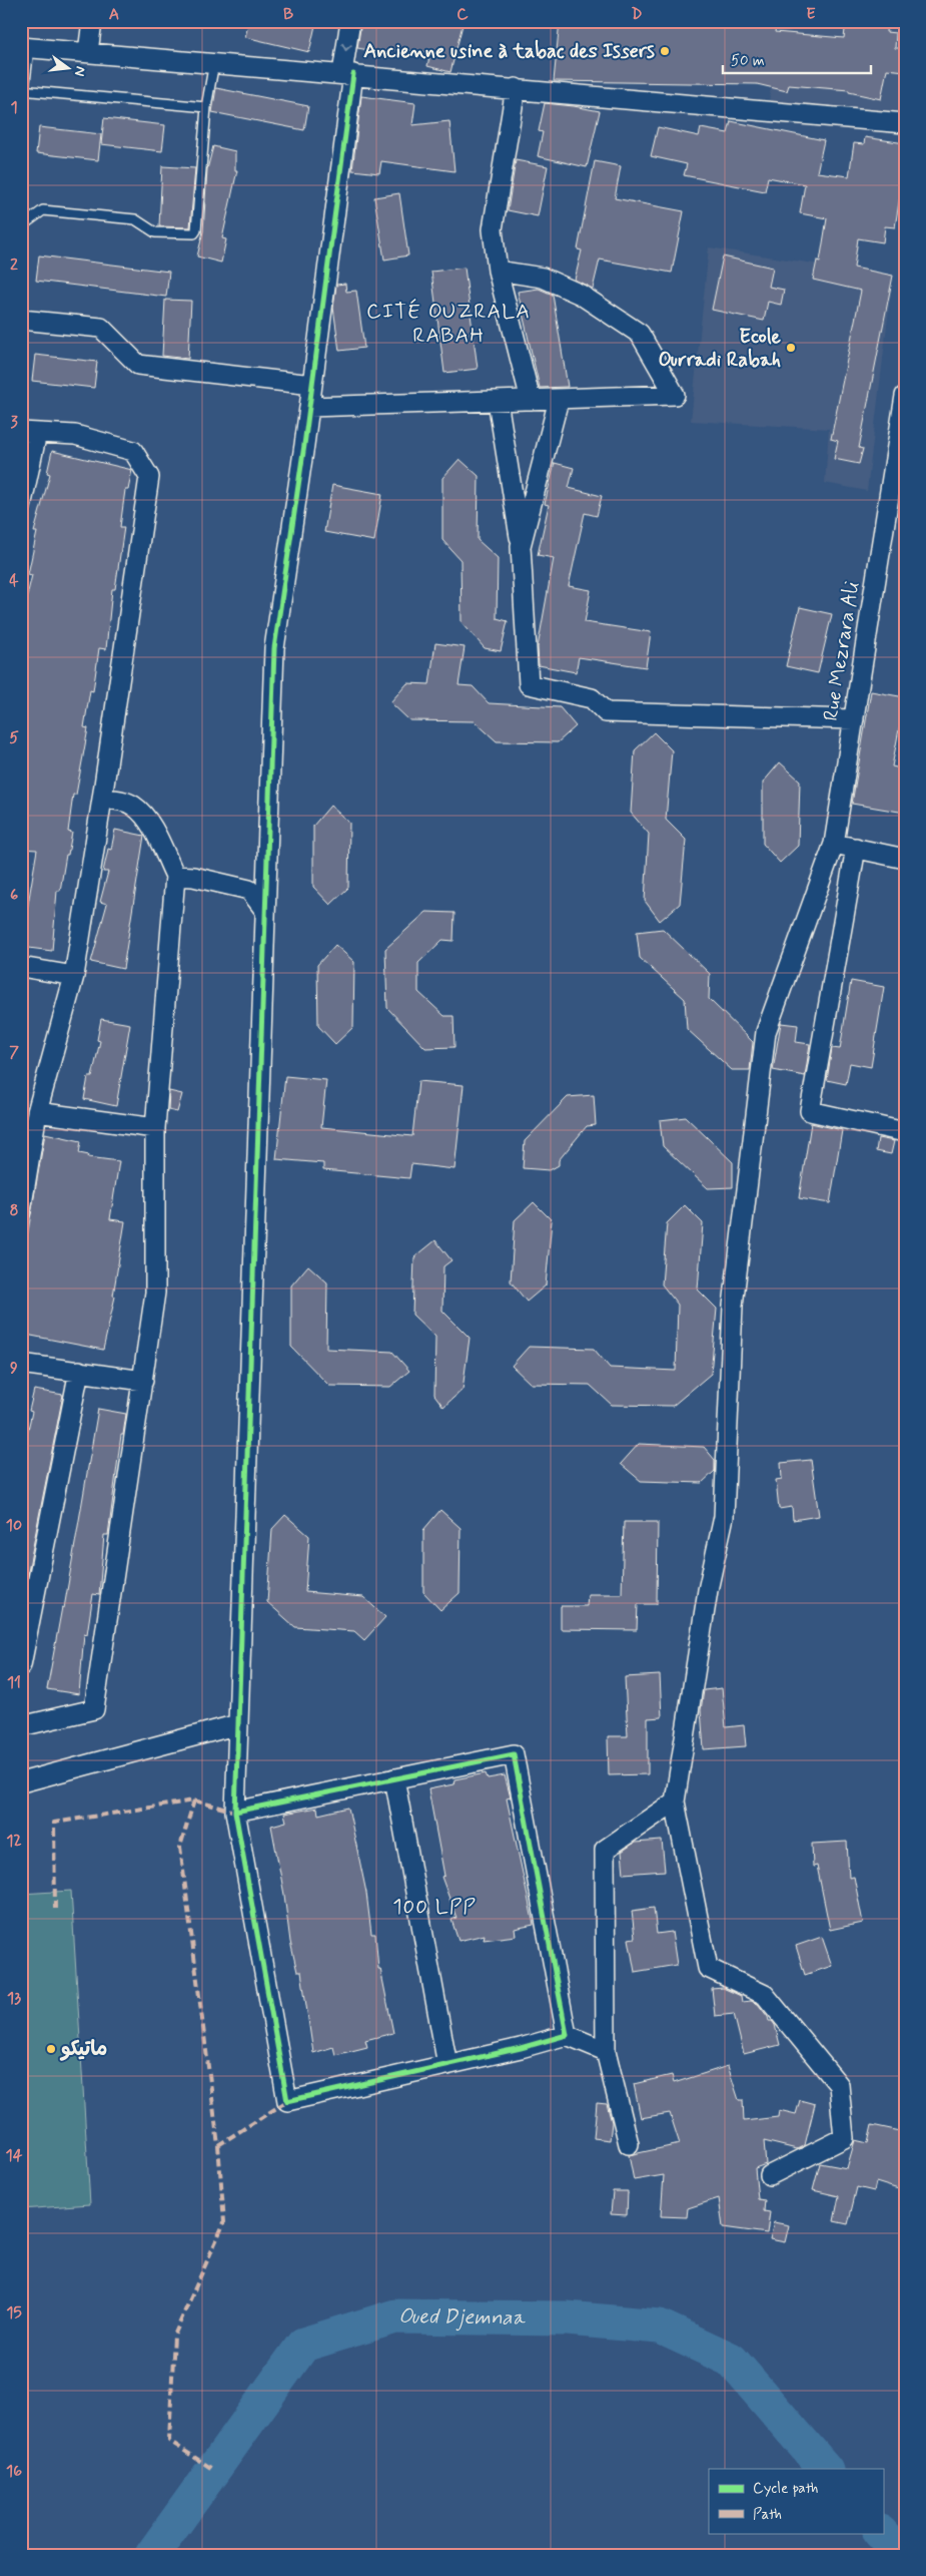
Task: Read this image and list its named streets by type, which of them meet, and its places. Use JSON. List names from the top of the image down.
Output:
{
  "streets": {
    "street": ["Rue Mezrara Ali"]
  },
  "districts": ["CITÉ OUZRALA RABAH", "100 LPP"],
  "water": ["Oued Djemnaa"],
  "places": ["Ancienne usine à tabac des Issers", "Ecole Ourradi Rabah", "ماتيكو"],
  "legend": ["Cycle path", "Path"],
  "scale_bar": "50 m",
  "north": "right",
  "grid": {
    "columns": [
      "A",
      "B",
      "C",
      "D",
      "E"
    ],
    "rows": [
      "1",
      "2",
      "3",
      "4",
      "5",
      "6",
      "7",
      "8",
      "9",
      "10",
      "11",
      "12",
      "13",
      "14",
      "15",
      "16"
    ]
  }
}
